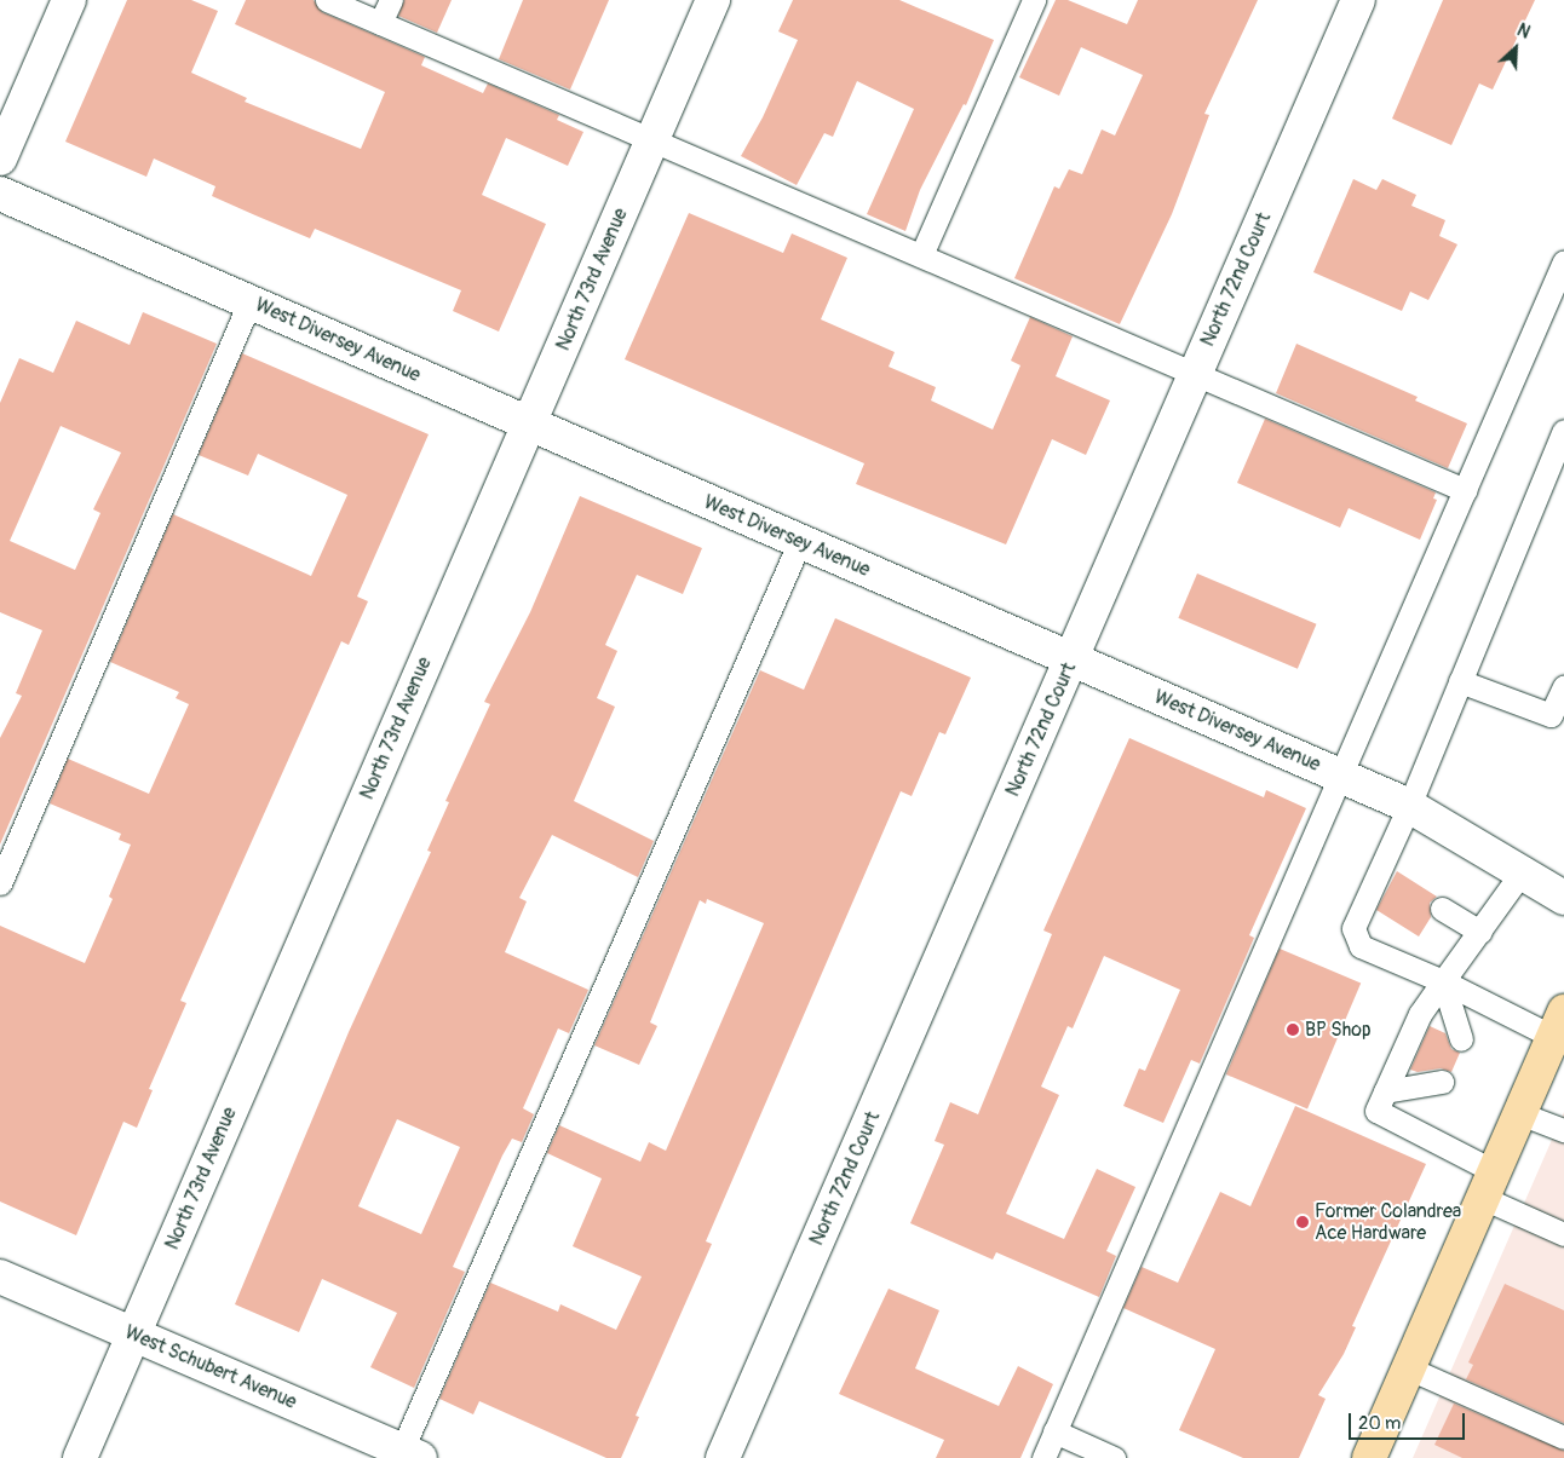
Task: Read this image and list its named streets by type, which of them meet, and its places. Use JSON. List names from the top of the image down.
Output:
{
  "streets": {
    "street": [
      "North 73rd Avenue",
      "North 72nd Court",
      "West Diversey Avenue",
      "West Schubert Avenue"
    ]
  },
  "crossings": [
    ["North 73rd Avenue", "West Diversey Avenue"],
    ["North 73rd Avenue", "West Schubert Avenue"],
    ["North 72nd Court", "West Diversey Avenue"]
  ],
  "places": ["BP Shop", "Former Colandrea Ace Hardware"],
  "scale_bar": "20 m",
  "north": "top right"
}
